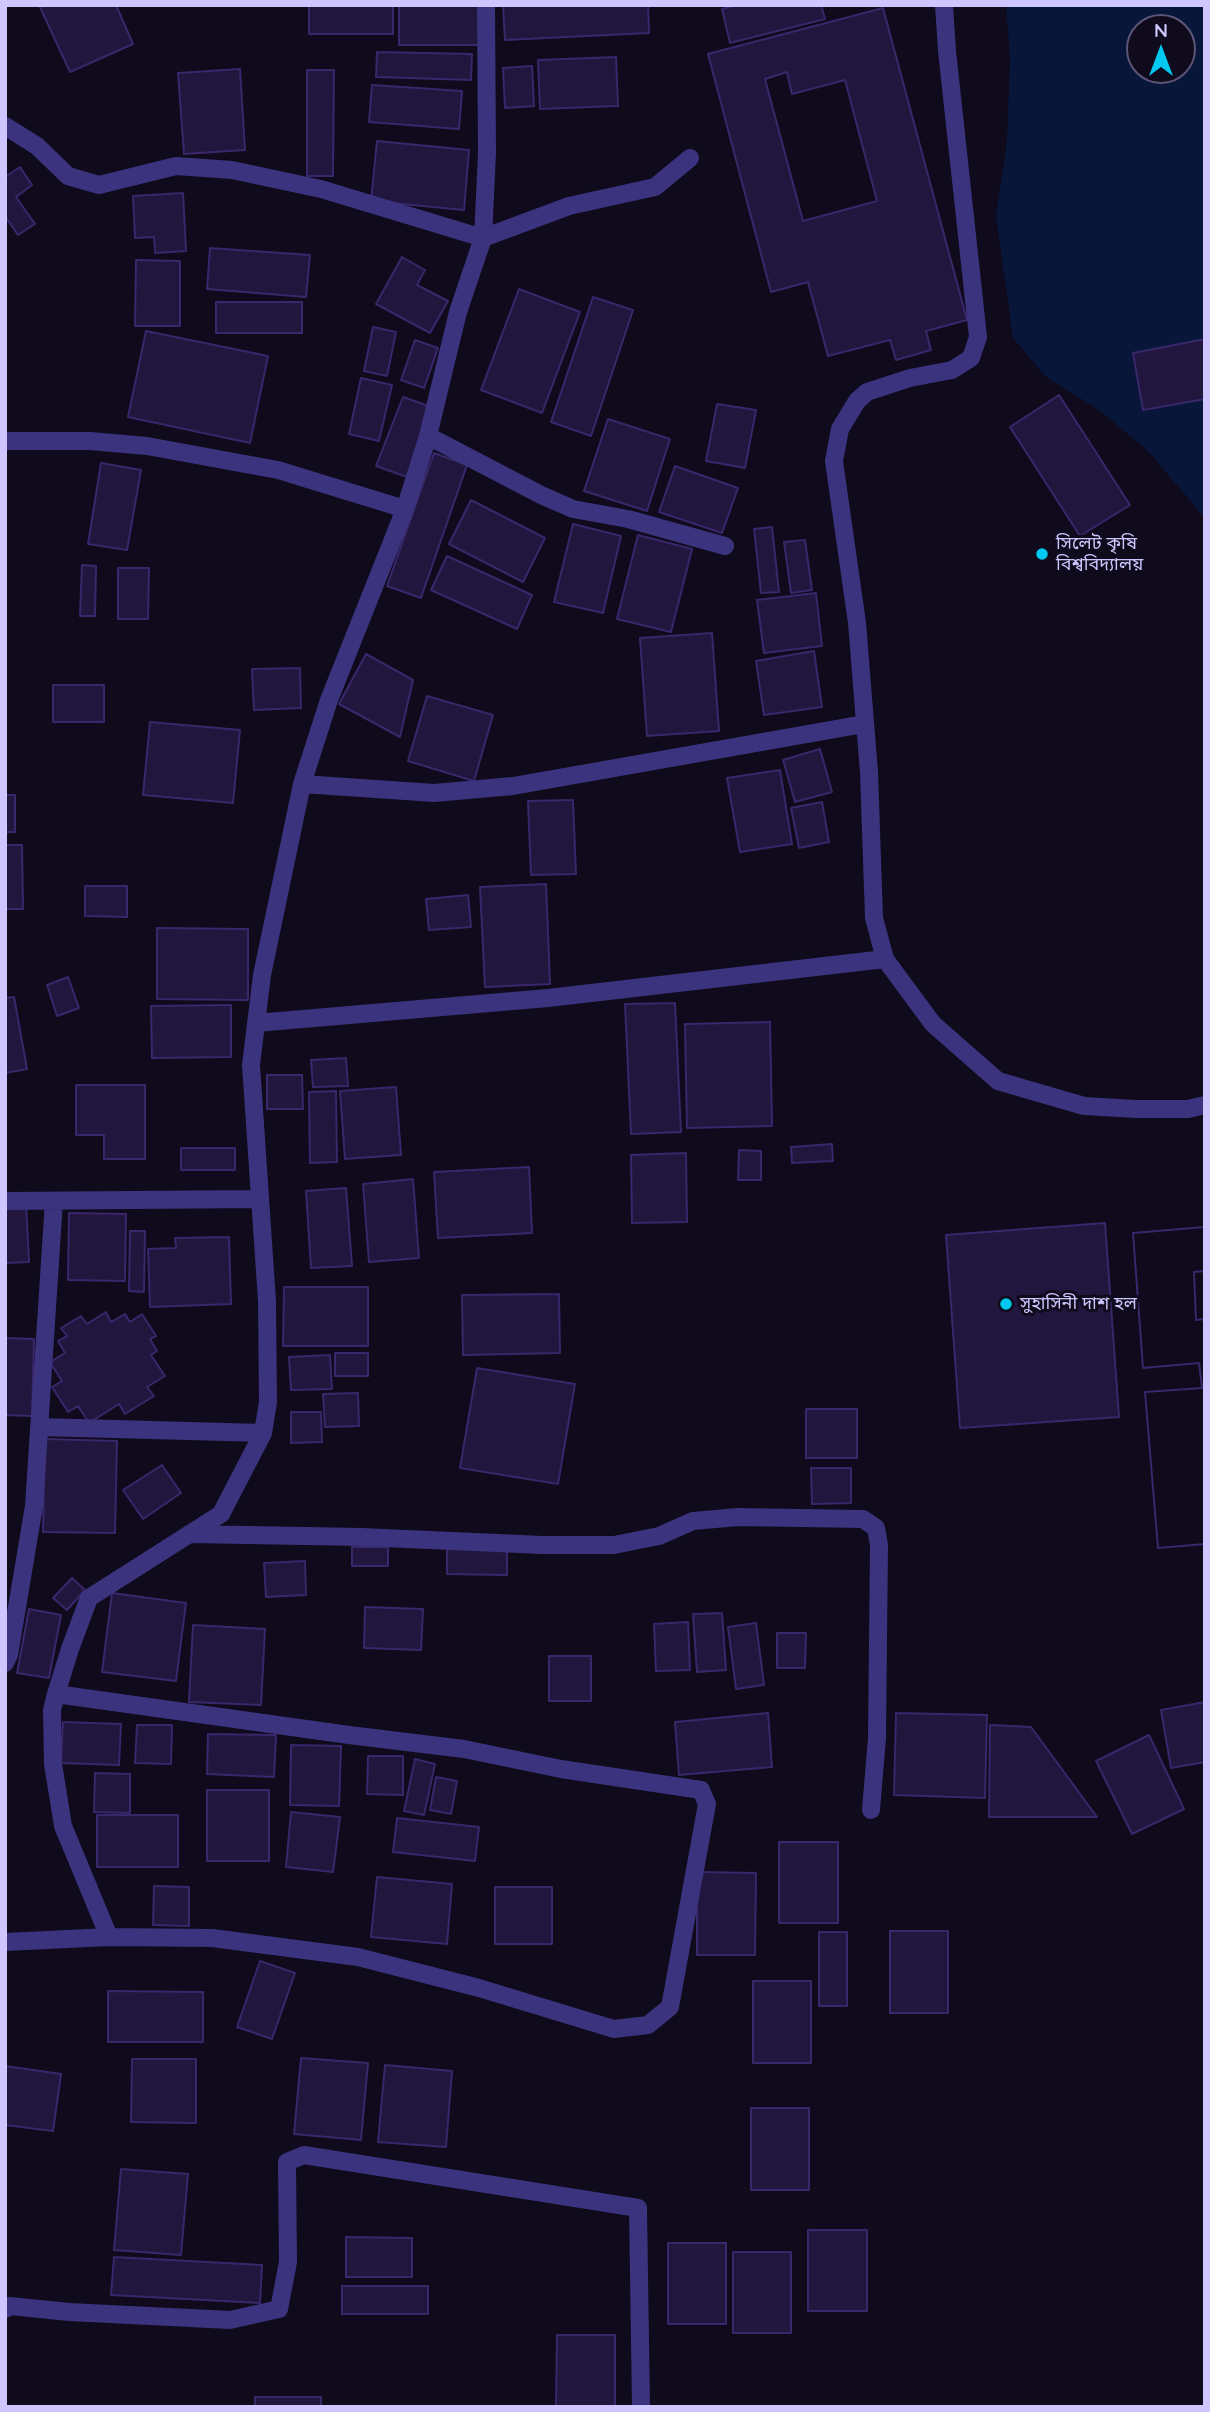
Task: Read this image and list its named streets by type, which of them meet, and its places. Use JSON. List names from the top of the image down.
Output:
{
  "places": ["সিলেট কৃষি বিশ্ববিদ্যালয়", "সুহাসিনী দাশ হল"],
  "north": "top"
}
